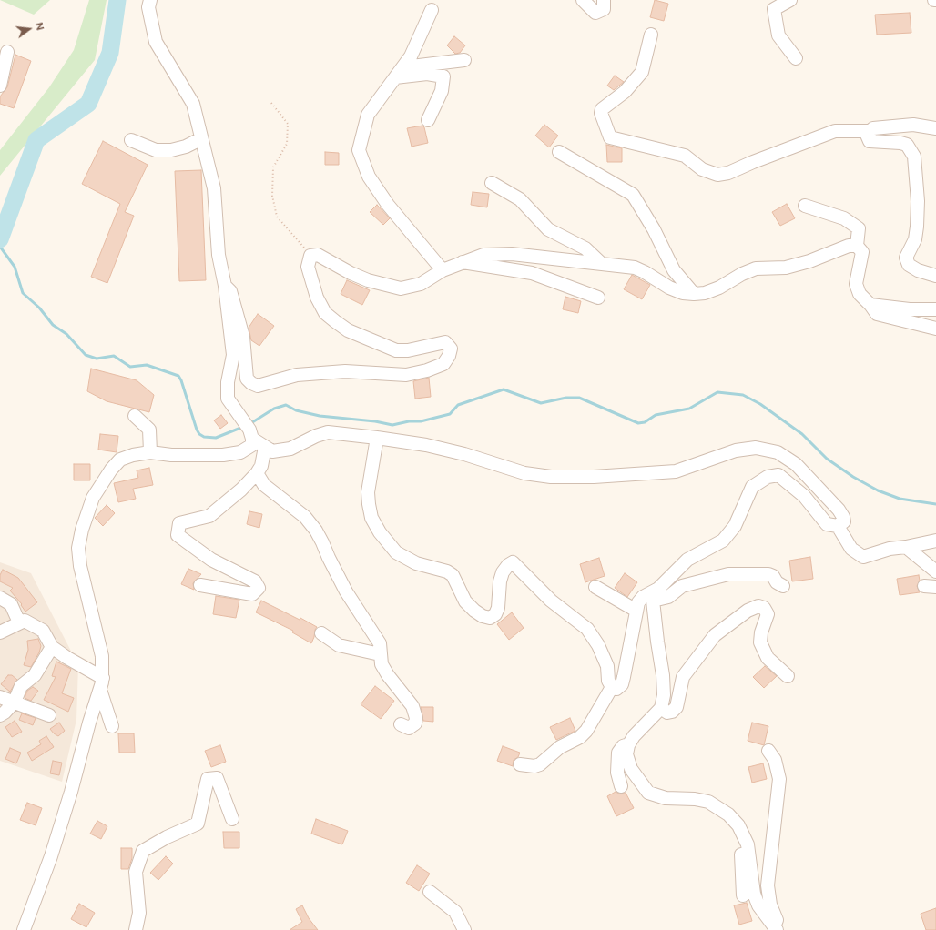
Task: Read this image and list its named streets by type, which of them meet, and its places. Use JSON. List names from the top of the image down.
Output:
{
  "north": "right"
}
